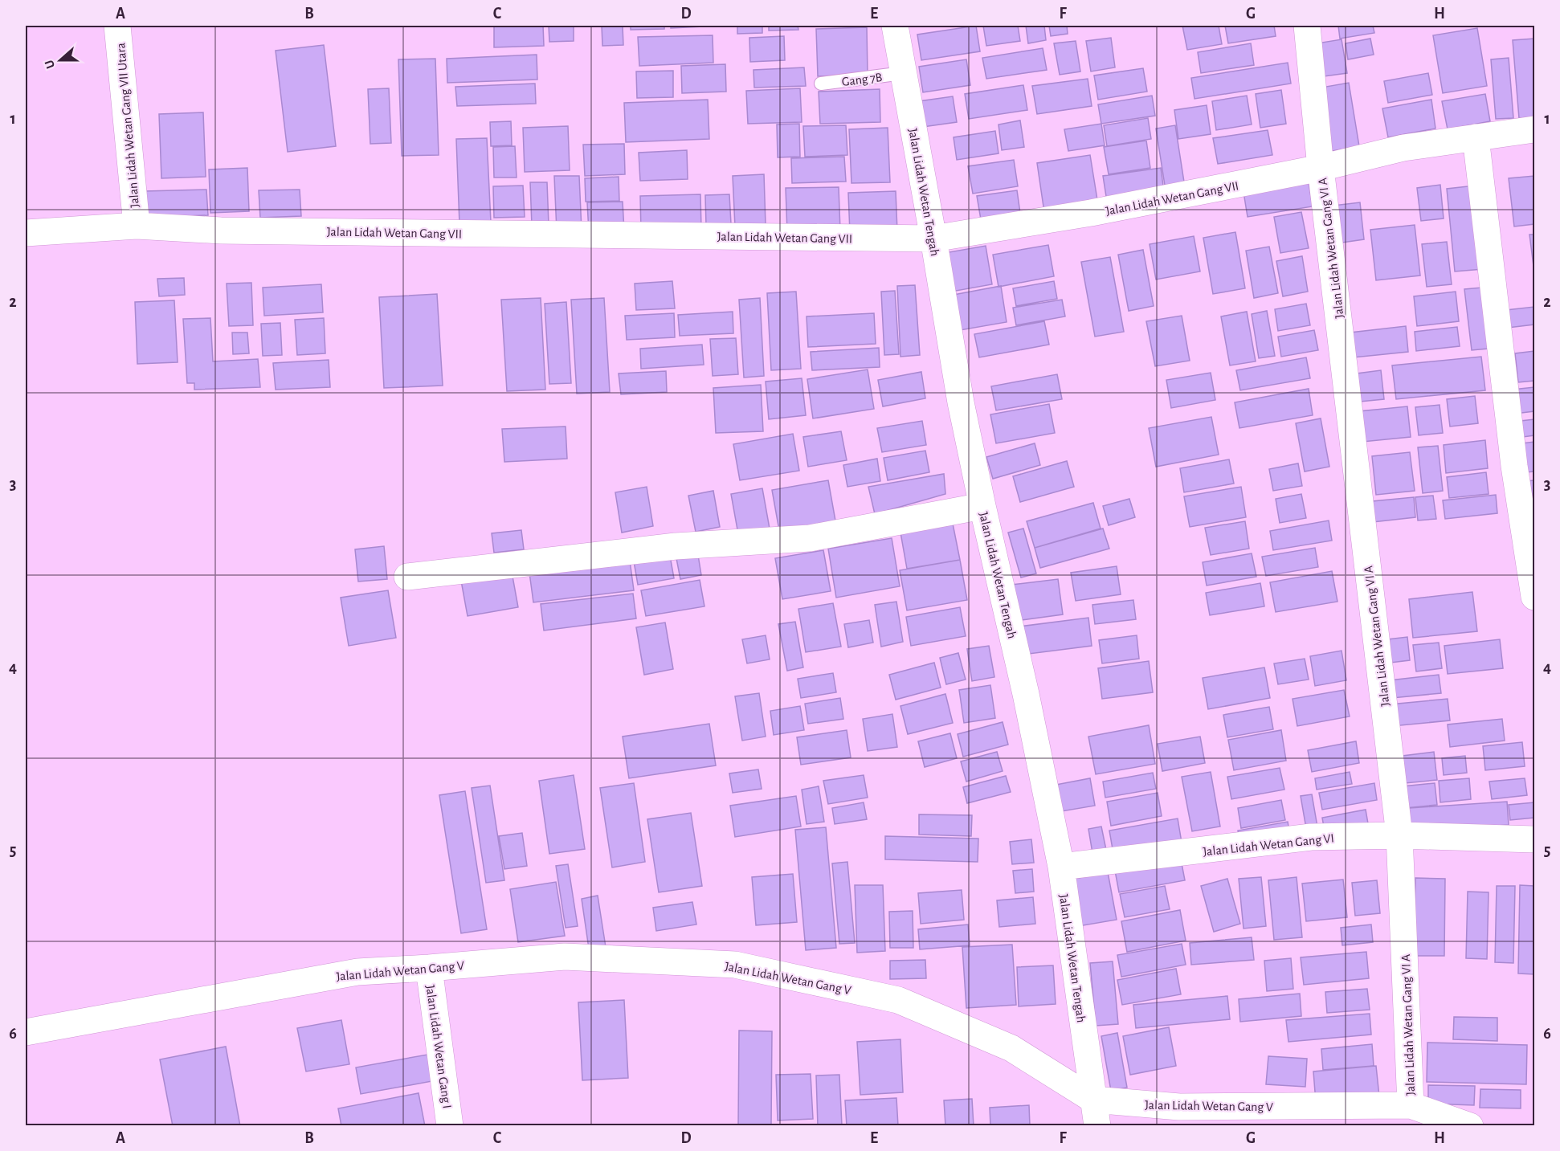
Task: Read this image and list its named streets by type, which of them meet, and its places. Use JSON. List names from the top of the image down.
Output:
{
  "streets": {
    "street": [
      "Jalan Lidah Wetan Gang VII Utara",
      "Jalan Lidah Wetan Tengah",
      "Jalan Lidah Wetan Gang VII",
      "Jalan Lidah Wetan Gang VI A",
      "Jalan Lidah Wetan Gang VI",
      "Jalan Lidah Wetan Gang V",
      "Jalan Lidah Wetan Gang I"
    ],
    "lane": ["Gang 7B"]
  },
  "crossings": [
    ["Gang 7B", "Jalan Lidah Wetan Tengah"],
    ["Jalan Lidah Wetan Gang VII Utara", "Jalan Lidah Wetan Gang VII"],
    ["Jalan Lidah Wetan Tengah", "Jalan Lidah Wetan Gang VII"],
    ["Jalan Lidah Wetan Tengah", "Jalan Lidah Wetan Gang VI"],
    ["Jalan Lidah Wetan Tengah", "Jalan Lidah Wetan Gang V"],
    ["Jalan Lidah Wetan Gang VII", "Jalan Lidah Wetan Gang VI A"],
    ["Jalan Lidah Wetan Gang VI A", "Jalan Lidah Wetan Gang VI"],
    ["Jalan Lidah Wetan Gang VI A", "Jalan Lidah Wetan Gang V"],
    ["Jalan Lidah Wetan Gang V", "Jalan Lidah Wetan Gang I"]
  ],
  "north": "left",
  "grid": {
    "columns": [
      "A",
      "B",
      "C",
      "D",
      "E",
      "F",
      "G",
      "H"
    ],
    "rows": [
      "1",
      "2",
      "3",
      "4",
      "5",
      "6"
    ]
  }
}
